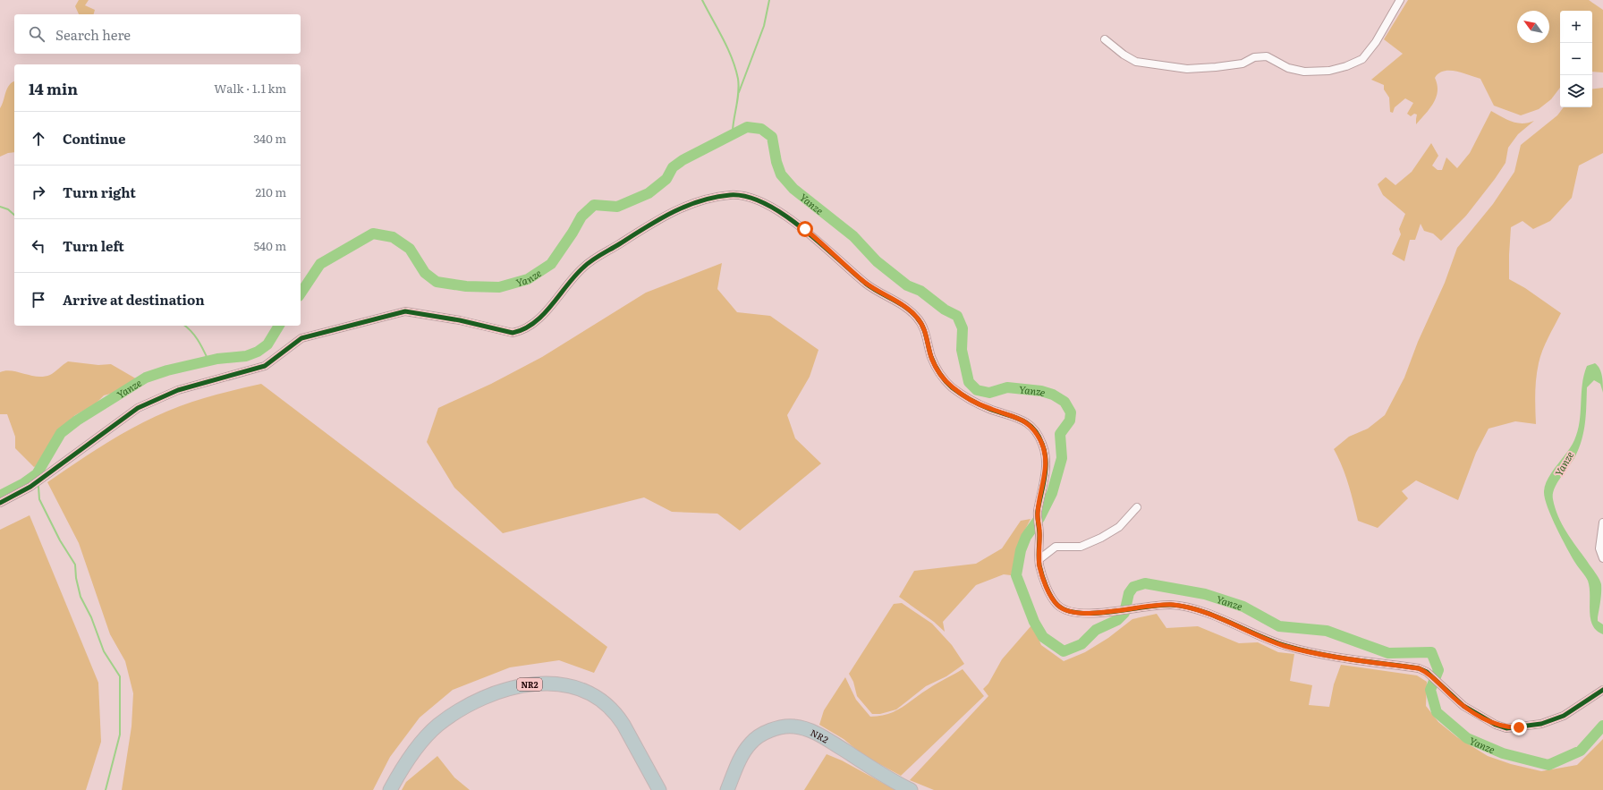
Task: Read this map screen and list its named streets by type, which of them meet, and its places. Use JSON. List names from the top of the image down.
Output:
{
  "streets": {
    "highway": ["NR2"]
  },
  "water": ["Yanze"],
  "north": "top left",
  "page": {
    "map_buttons": ["+", "−"],
    "search": "Search here",
    "heading": ["14 min", "Walk · 1.1 km"],
    "list": [
      ["Continue", "340 m"],
      ["Turn right", "210 m"],
      ["Turn left", "540 m"],
      "Arrive at destination"
    ]
  }
}
